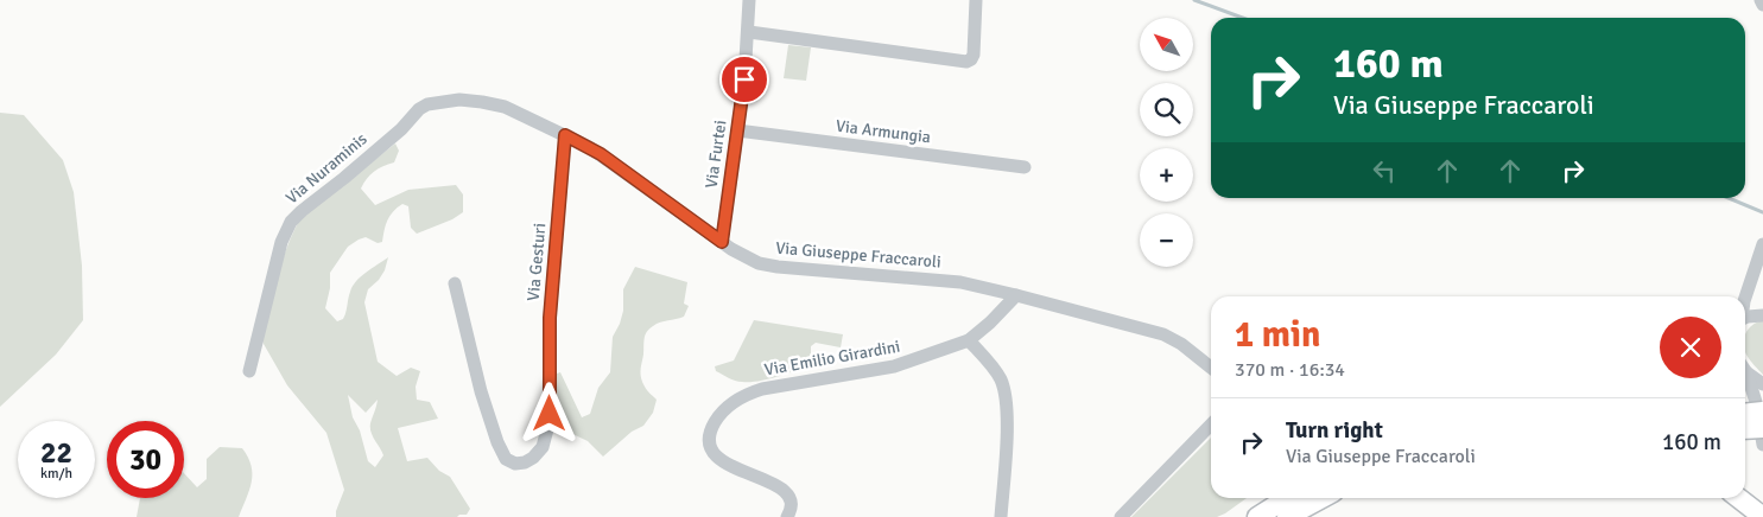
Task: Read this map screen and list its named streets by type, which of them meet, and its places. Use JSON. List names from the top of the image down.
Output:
{
  "streets": {
    "street": [
      "Via Armungia",
      "Via Furtei",
      "Via Nuraminis",
      "Via Giuseppe Fraccaroli",
      "Via Gesturi",
      "Via Emilio Girardini"
    ]
  },
  "crossings": [
    ["Via Armungia", "Via Furtei"],
    ["Via Furtei", "Via Giuseppe Fraccaroli"],
    ["Via Nuraminis", "Via Giuseppe Fraccaroli"],
    ["Via Giuseppe Fraccaroli", "Via Gesturi"],
    ["Via Giuseppe Fraccaroli", "Via Emilio Girardini"]
  ],
  "north": "top left",
  "page": {
    "map_buttons": ["+", "−"],
    "turn": ["160 m", "Via Giuseppe Fraccaroli"],
    "heading": ["1 min", "370 m · 16:34"],
    "list": [
      {
        "name": "Turn right",
        "note": "Via Giuseppe Fraccaroli",
        "value": "160 m"
      }
    ],
    "speed": "22 km/h",
    "limit": "30"
  }
}
